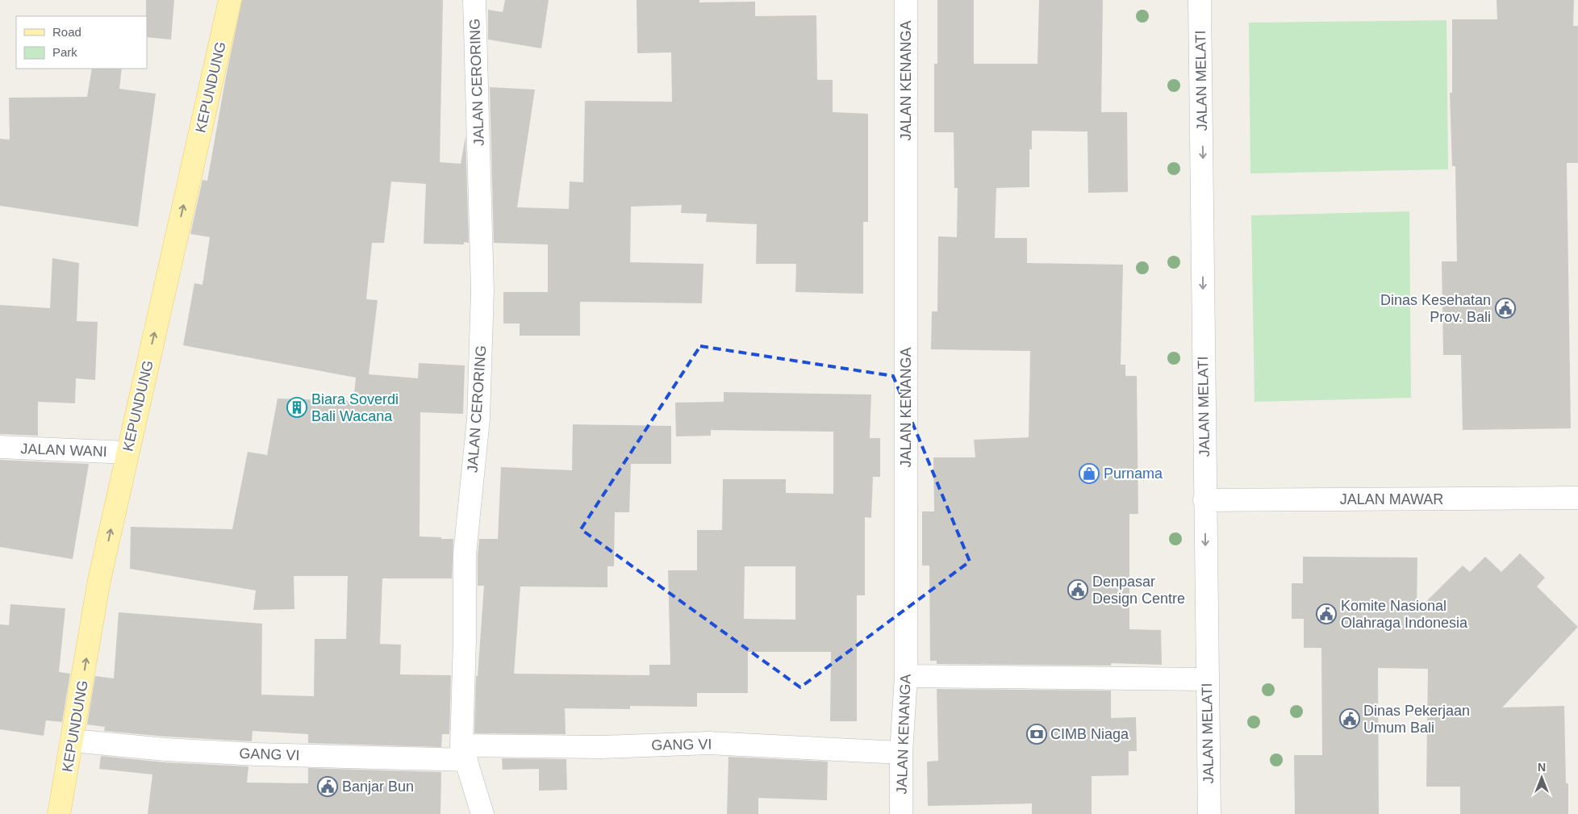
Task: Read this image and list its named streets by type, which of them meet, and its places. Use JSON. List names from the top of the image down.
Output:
{
  "streets": {
    "main road": ["KEPUNDUNG"],
    "street": [
      "JALAN KENANGA",
      "JALAN MELATI",
      "JALAN CERORING",
      "JALAN WANI",
      "JALAN MAWAR",
      "GANG VI"
    ]
  },
  "crossings": [
    ["JALAN KENANGA", "GANG VI"],
    ["JALAN MELATI", "JALAN MAWAR"],
    ["JALAN CERORING", "GANG VI"],
    ["KEPUNDUNG", "JALAN WANI"],
    ["KEPUNDUNG", "GANG VI"]
  ],
  "one_way": ["JALAN MELATI", "KEPUNDUNG"],
  "places": {
    "public building": [
      "Dinas Kesehatan Prov. Bali",
      "Denpasar Design Centre",
      "Komite Nasional Olahraga Indonesia",
      "Dinas Pekerjaan Umum Bali",
      "Banjar Bun"
    ],
    "building": ["Biara Soverdi Bali Wacana"],
    "shop": ["Purnama"],
    "bank": ["CIMB Niaga"]
  },
  "legend": ["Road", "Park"],
  "north": "top"
}
